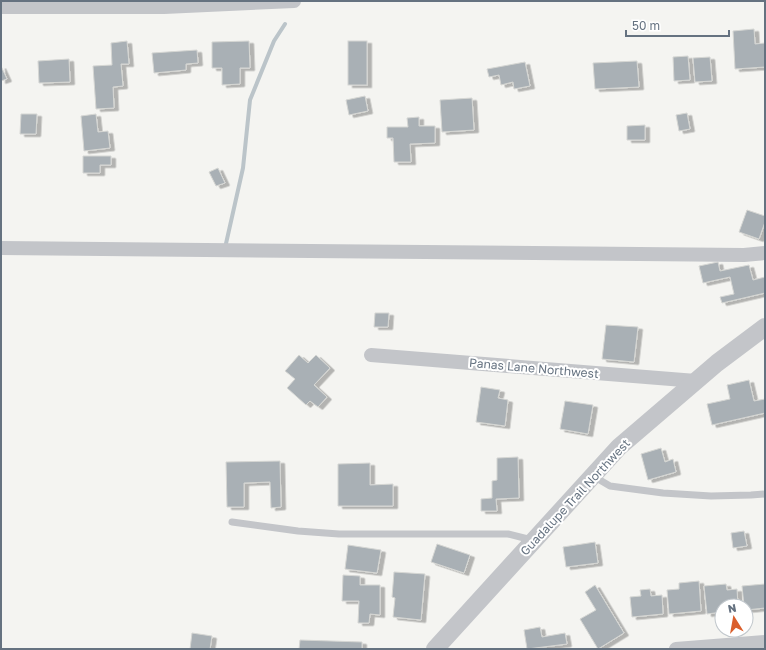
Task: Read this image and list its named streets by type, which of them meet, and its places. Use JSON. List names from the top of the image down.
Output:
{
  "streets": {
    "street": ["Panas Lane Northwest", "Guadalupe Trail Northwest"]
  },
  "crossings": [
    ["Panas Lane Northwest", "Guadalupe Trail Northwest"]
  ],
  "scale_bar": "50 m",
  "north": "top"
}
